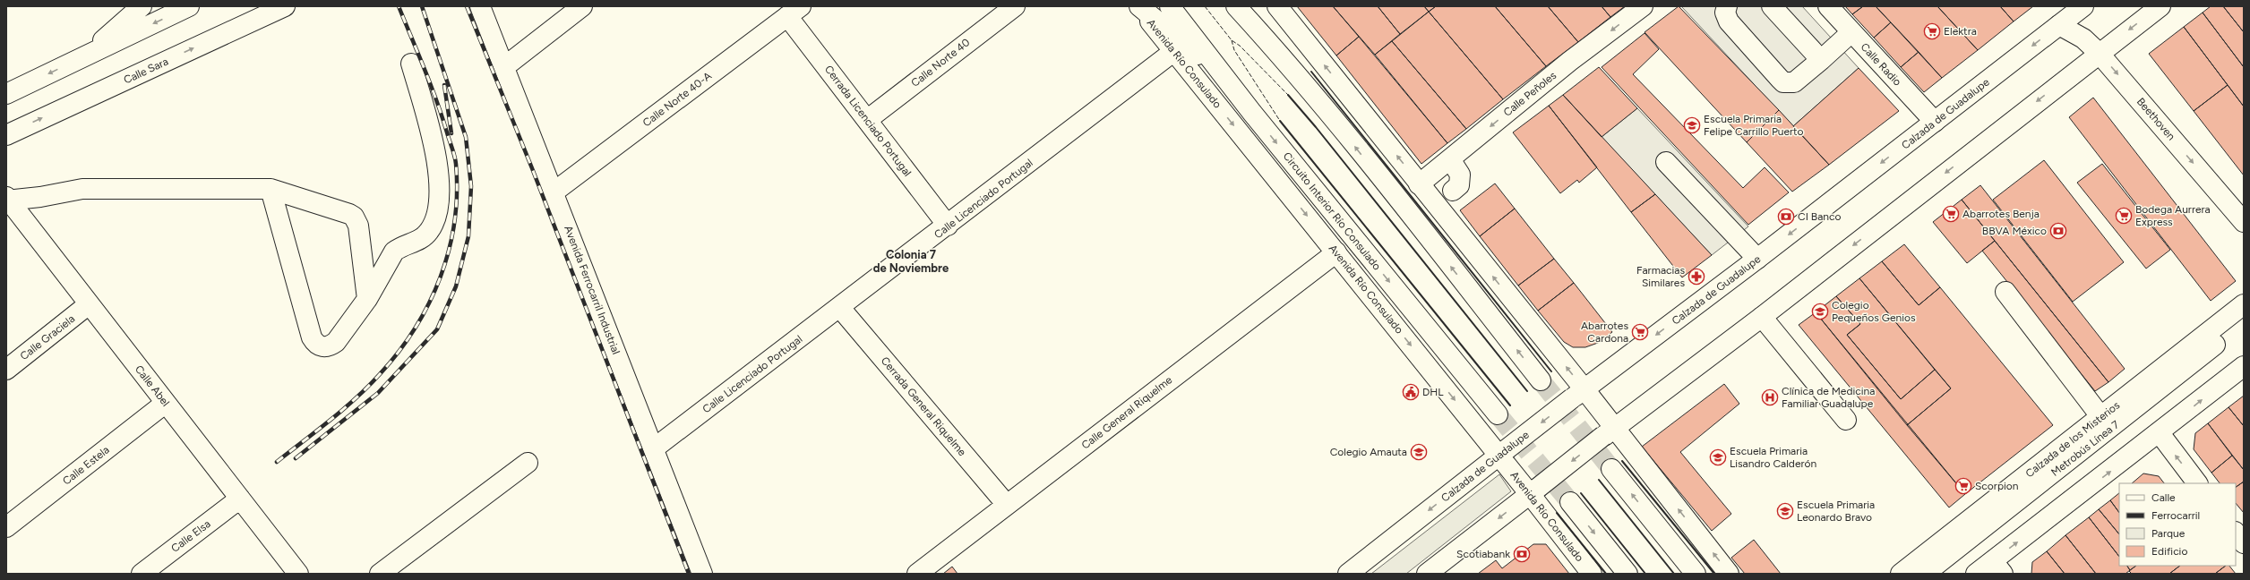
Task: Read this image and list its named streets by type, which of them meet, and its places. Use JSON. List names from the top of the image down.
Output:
{
  "streets": {
    "main road": [
      "Calle Norte 40",
      "Avenida Río Consulado",
      "Calle Radio",
      "Calle Sara",
      "Calle Peñoles",
      "Calle Norte 40-A",
      "Calzada de Guadalupe",
      "Beethoven",
      "Cerrada Licenciado Portugal",
      "Calle Licenciado Portugal",
      "Circuito Interior Río Consulado",
      "Avenida Ferrocarril Industrial",
      "Calle Graciela",
      "Calle Abel",
      "Cerrada General Riquelme",
      "Calle General Riquelme",
      "Calzada de los Misterios",
      "Metrobús Línea 7",
      "Calle Estela",
      "Calle Elsa"
    ]
  },
  "crossings": [
    ["Calle Norte 40", "Cerrada Licenciado Portugal"],
    ["Avenida Río Consulado", "Calzada de Guadalupe"],
    ["Avenida Río Consulado", "Calle Licenciado Portugal"],
    ["Avenida Río Consulado", "Calle General Riquelme"],
    ["Calle Radio", "Calzada de Guadalupe"],
    ["Calle Norte 40-A", "Cerrada Licenciado Portugal"],
    ["Calle Norte 40-A", "Avenida Ferrocarril Industrial"],
    ["Calzada de Guadalupe", "Beethoven"],
    ["Cerrada Licenciado Portugal", "Calle Licenciado Portugal"],
    ["Calle Licenciado Portugal", "Avenida Ferrocarril Industrial"],
    ["Calle Licenciado Portugal", "Cerrada General Riquelme"],
    ["Calle Graciela", "Calle Abel"],
    ["Calle Abel", "Calle Estela"],
    ["Calle Abel", "Calle Elsa"],
    ["Cerrada General Riquelme", "Calle General Riquelme"],
    ["Calzada de los Misterios", "Metrobús Línea 7"]
  ],
  "one_way": ["Calle Peñoles", "Beethoven"],
  "districts": ["Colonia 7 de Noviembre"],
  "places": {
    "supermarket": [
      "Elektra",
      "Abarrotes Benja",
      "Bodega Aurrera Express",
      "Abarrotes Cardona",
      "Scorpion"
    ],
    "school or university": [
      "Escuela Primaria Felipe Carrillo Puerto",
      "Colegio Pequeños Genios",
      "Colegio Amauta",
      "Escuela Primaria Lisandro Calderón",
      "Escuela Primaria Leonardo Bravo"
    ],
    "bank": ["CI Banco", "BBVA México", "Scotiabank"],
    "pharmacy": ["Farmacias Similares"],
    "public building": ["DHL"],
    "hospital": ["Clínica de Medicina Familiar Guadalupe"]
  },
  "legend": [
    "Calle",
    "Ferrocarril",
    "Parque",
    "Edificio"
  ]
}
